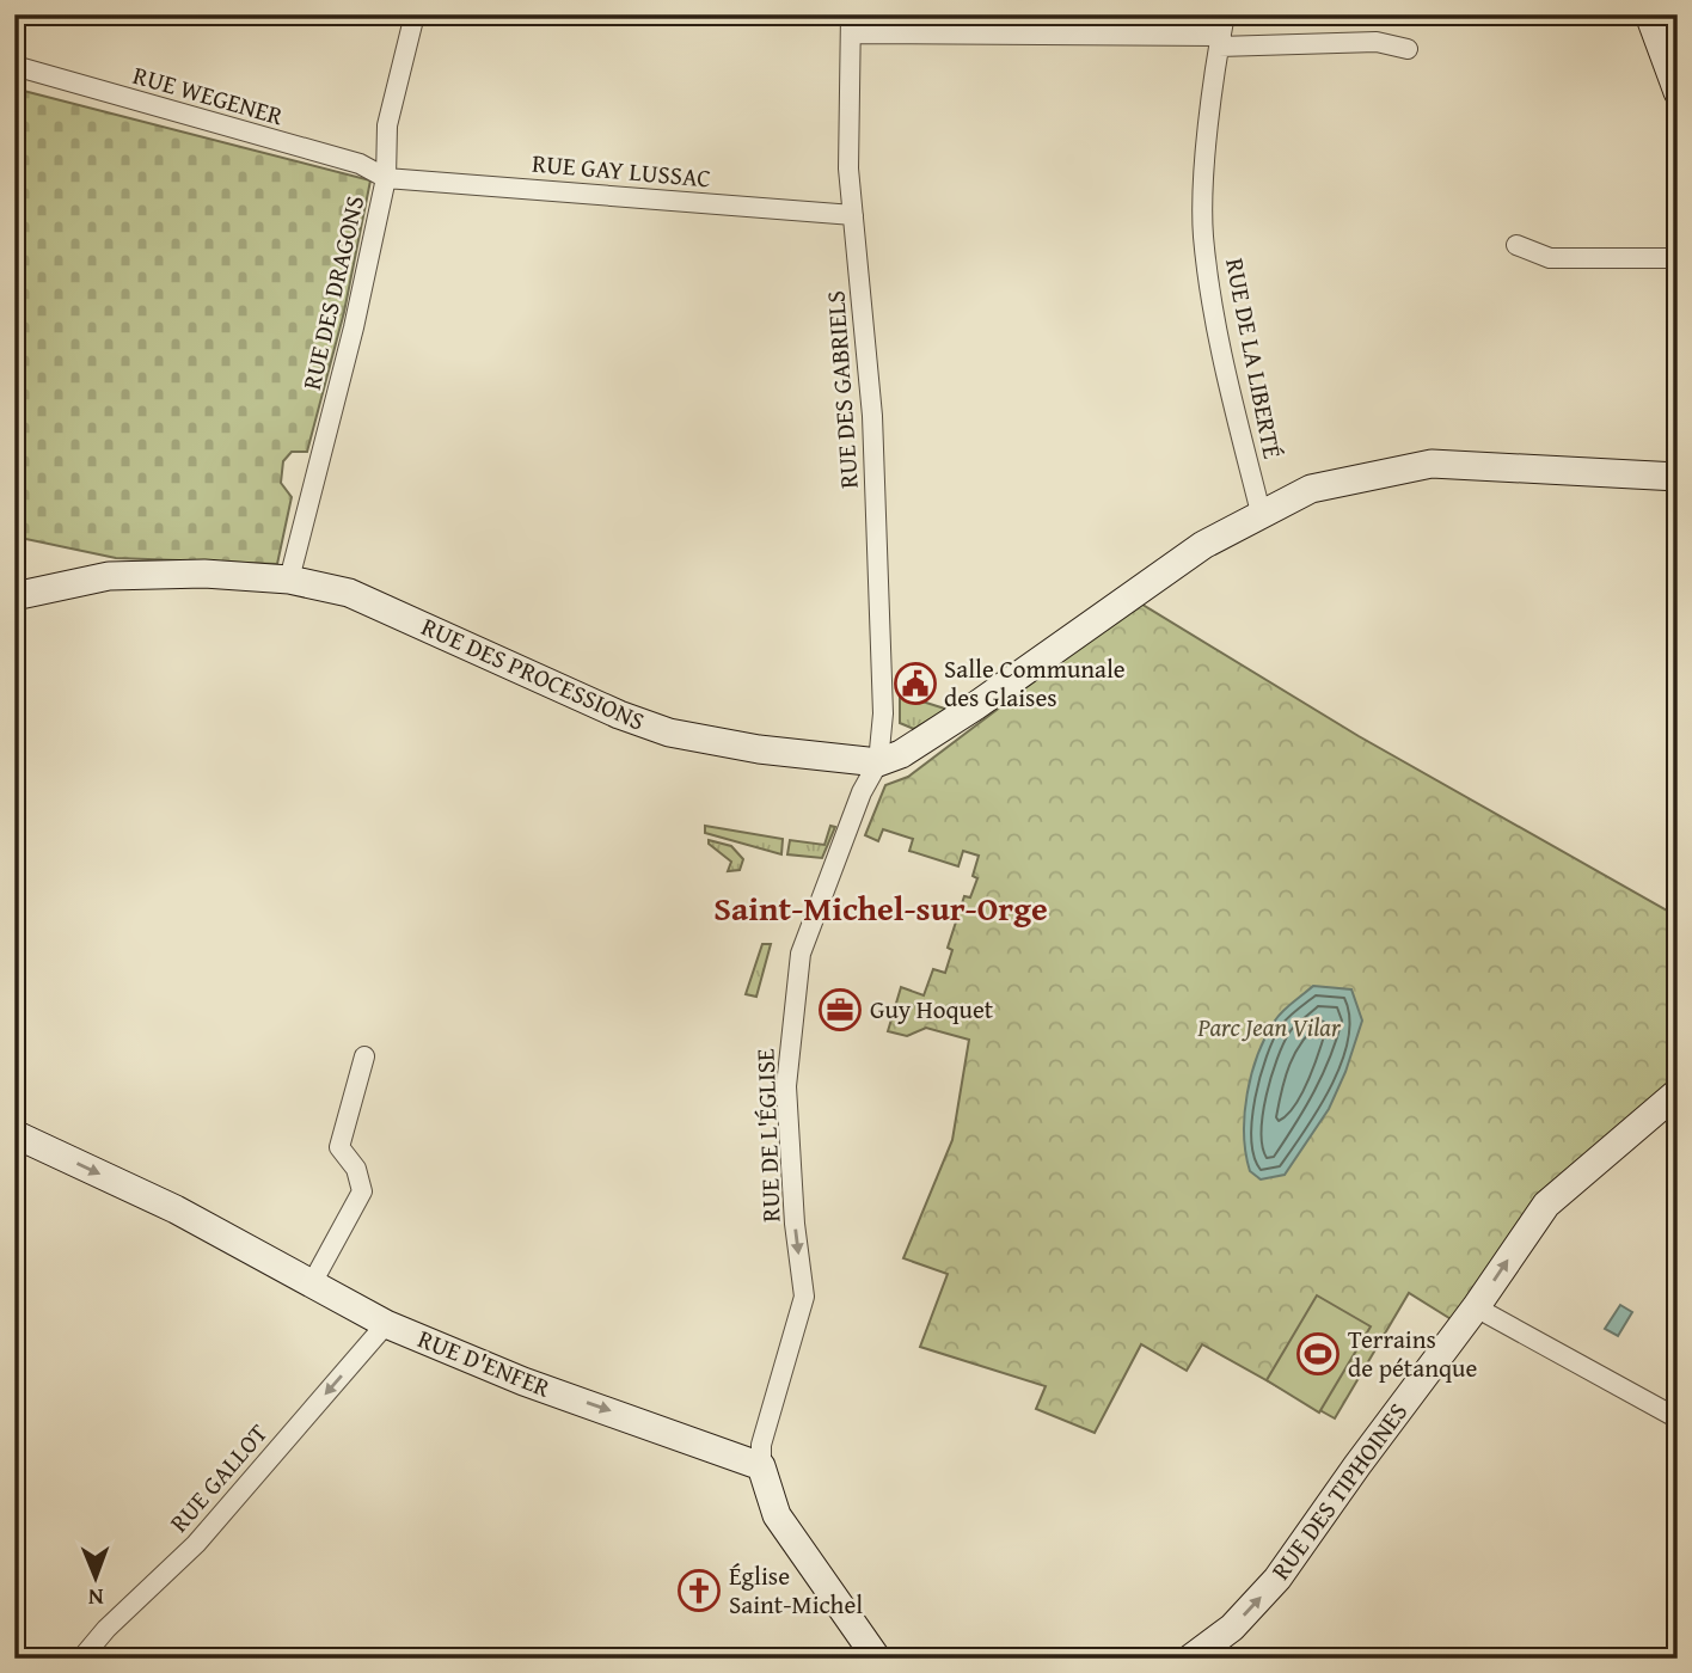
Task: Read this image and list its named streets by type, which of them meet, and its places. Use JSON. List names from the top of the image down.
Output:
{
  "streets": {
    "street": [
      "RUE WEGENER",
      "RUE GAY LUSSAC",
      "RUE DES DRAGONS",
      "RUE DE LA LIBERTÉ",
      "RUE DES GABRIELS",
      "RUE DES PROCESSIONS",
      "RUE DE L'ÉGLISE",
      "RUE D'ENFER",
      "RUE GALLOT",
      "RUE DES TIPHOINES"
    ]
  },
  "crossings": [
    ["RUE WEGENER", "RUE GAY LUSSAC"],
    ["RUE WEGENER", "RUE DES DRAGONS"],
    ["RUE GAY LUSSAC", "RUE DES DRAGONS"],
    ["RUE GAY LUSSAC", "RUE DES GABRIELS"],
    ["RUE DES DRAGONS", "RUE DES PROCESSIONS"],
    ["RUE DES GABRIELS", "RUE DES PROCESSIONS"],
    ["RUE DES GABRIELS", "RUE DE L'ÉGLISE"],
    ["RUE DES PROCESSIONS", "RUE DE L'ÉGLISE"],
    ["RUE DE L'ÉGLISE", "RUE D'ENFER"],
    ["RUE D'ENFER", "RUE GALLOT"]
  ],
  "one_way": [
    "RUE DE L'ÉGLISE",
    "RUE D'ENFER",
    "RUE GALLOT",
    "RUE DES TIPHOINES"
  ],
  "districts": ["Saint-Michel-sur-Orge"],
  "parks": ["Parc Jean Vilar"],
  "places": {
    "public building": ["Salle Communale des Glaises"],
    "office": ["Guy Hoquet"],
    "sports": ["Terrains de pétanque"],
    "church": ["Église Saint-Michel"]
  },
  "north": "bottom"
}
